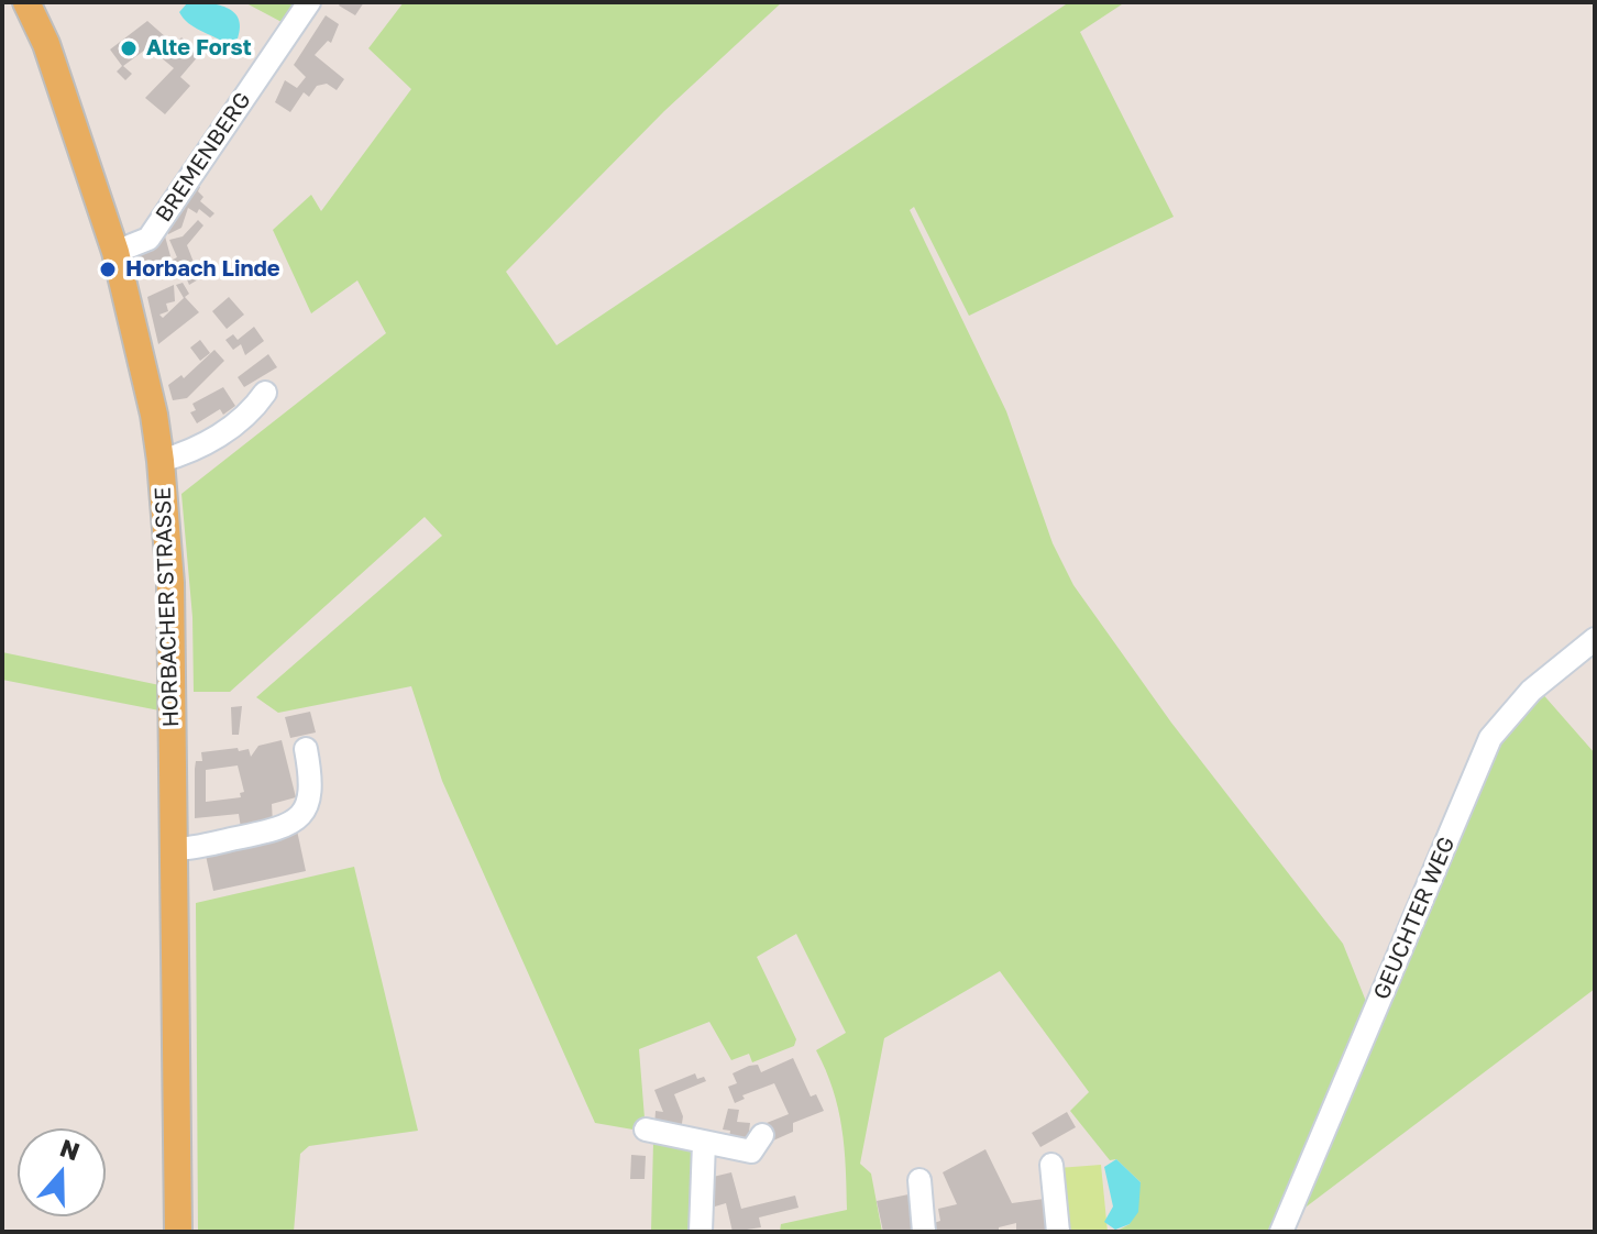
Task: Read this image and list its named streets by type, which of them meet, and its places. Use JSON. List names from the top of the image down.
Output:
{
  "streets": {
    "main road": ["HORBACHER STRASSE"],
    "street": ["BREMENBERG", "GEUCHTER WEG"]
  },
  "crossings": [
    ["BREMENBERG", "HORBACHER STRASSE"]
  ],
  "places": ["Alte Forst", "Horbach Linde"],
  "north": "top"
}
